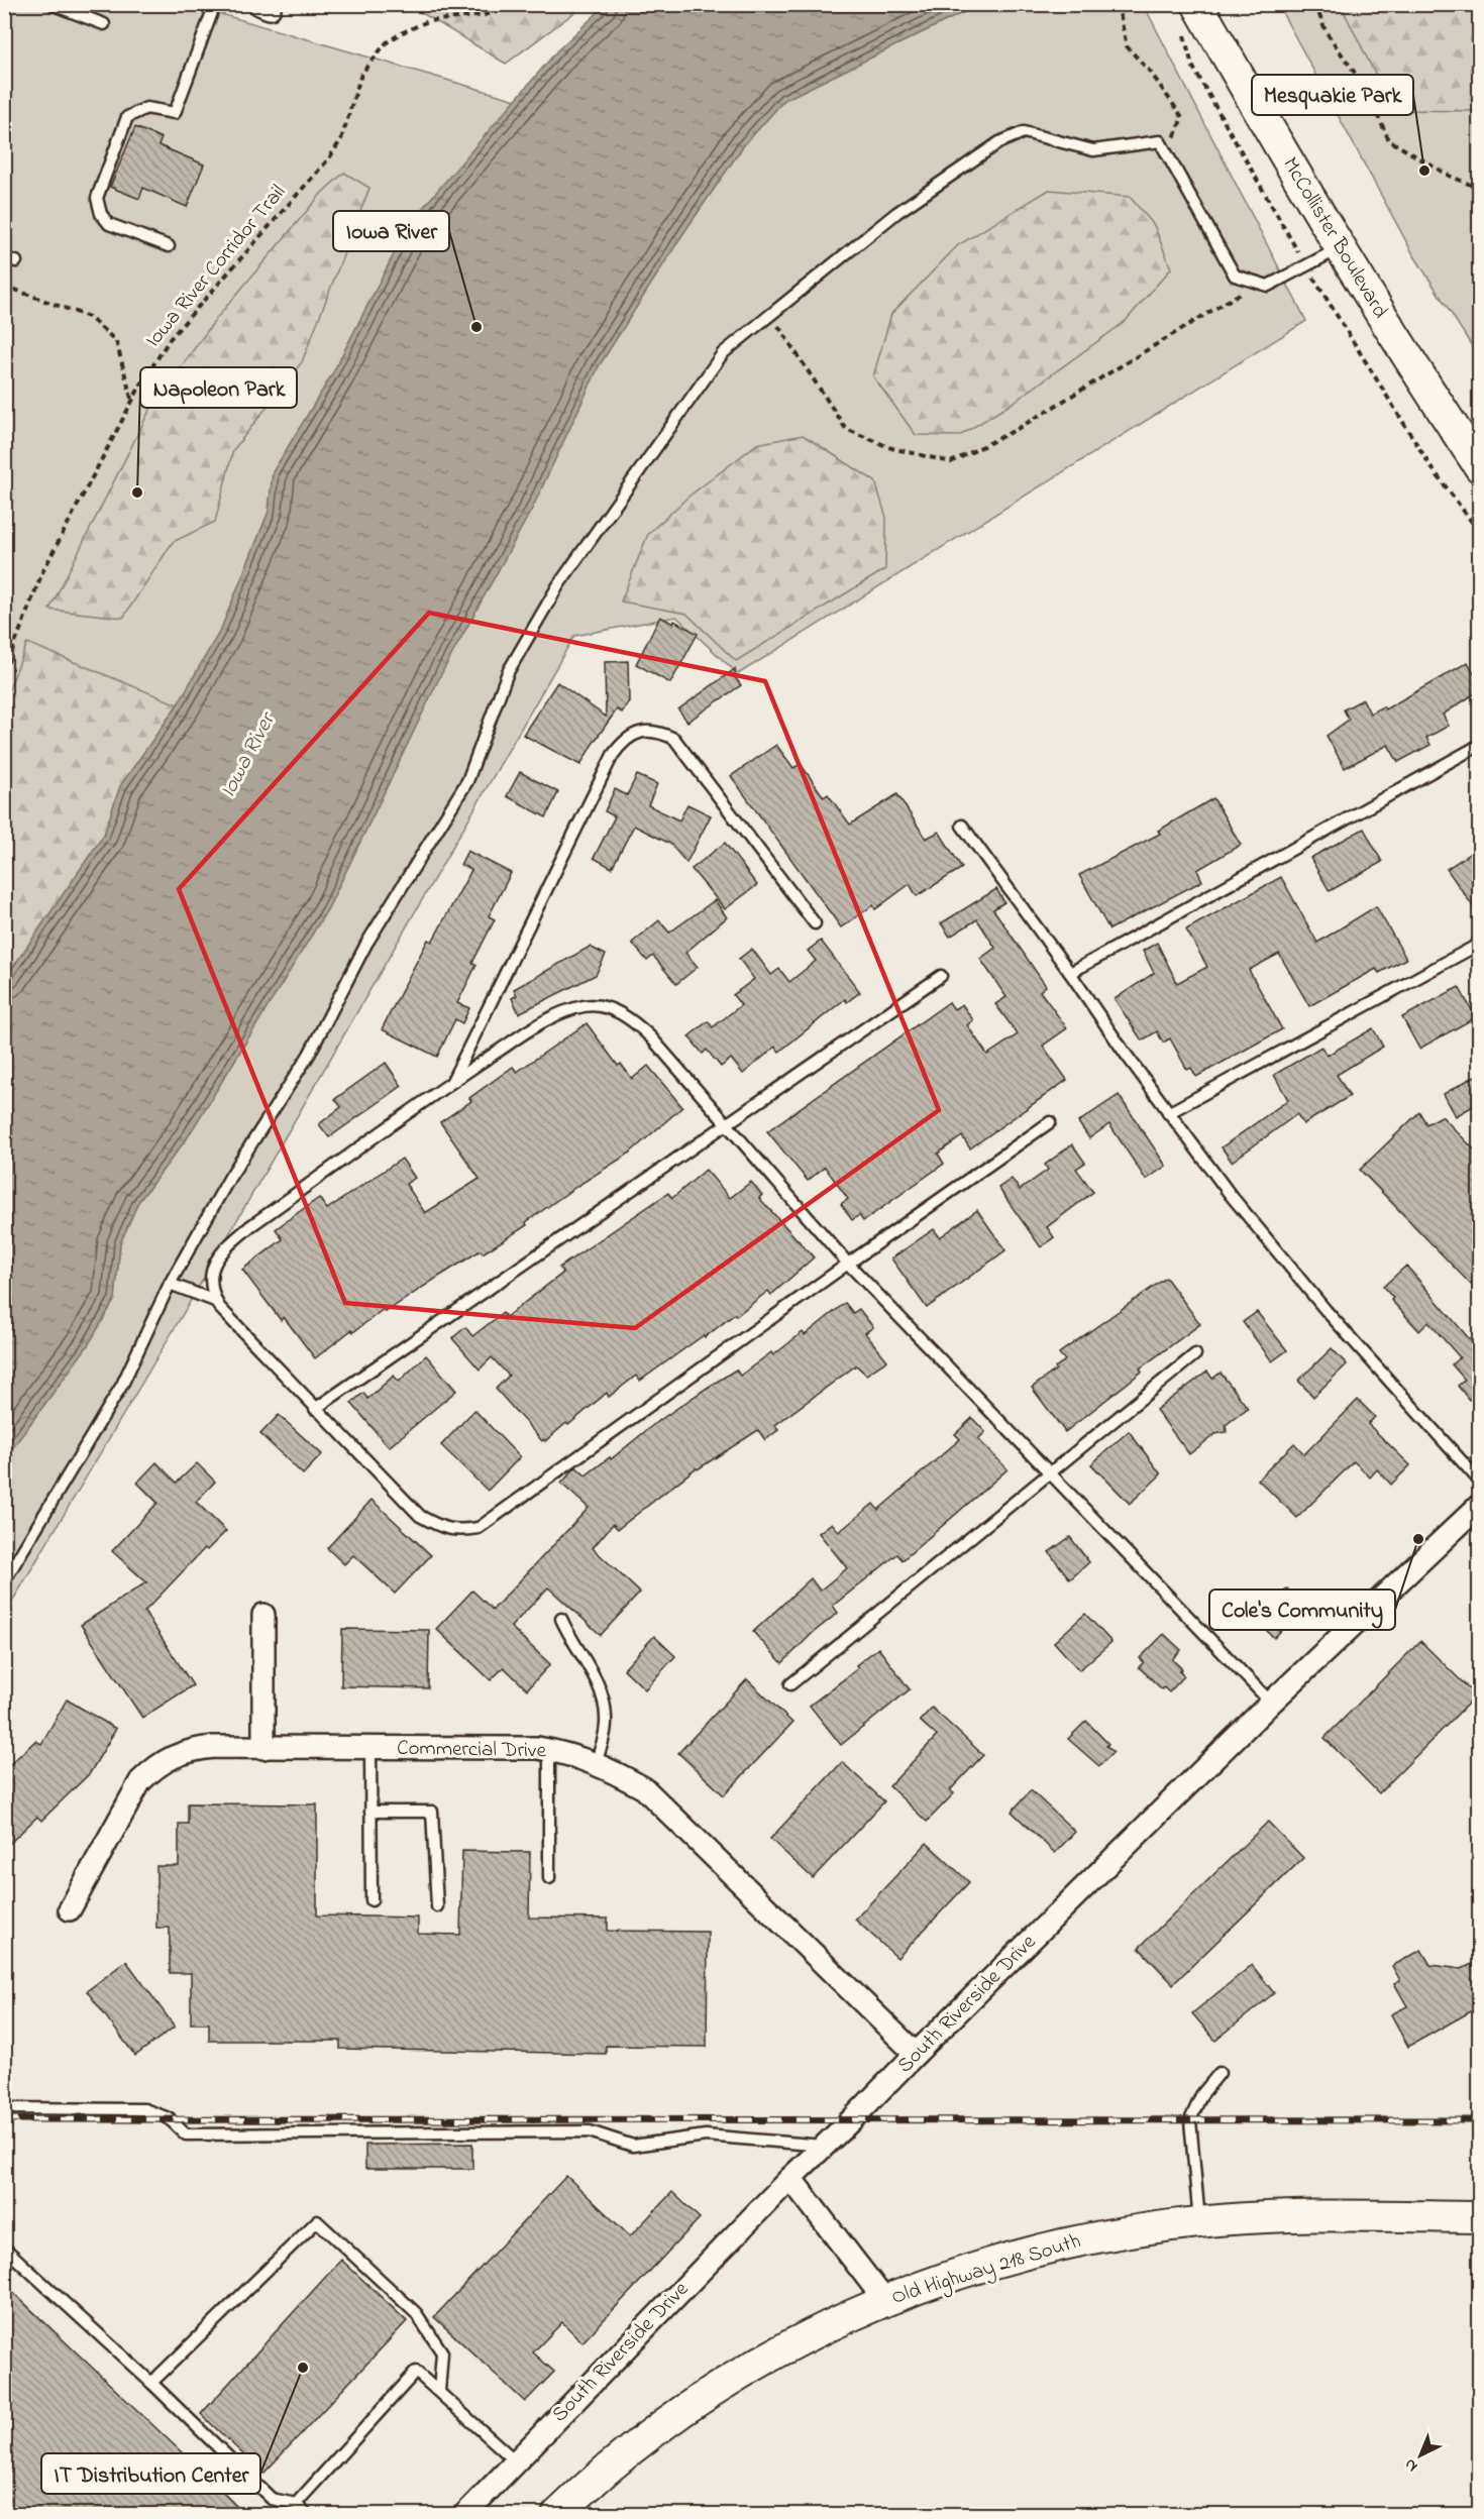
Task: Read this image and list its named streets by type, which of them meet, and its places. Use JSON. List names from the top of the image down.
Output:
{
  "streets": {
    "main road": ["McCollister Boulevard", "Old Highway 218 South"],
    "street": ["Commercial Drive", "South Riverside Drive"],
    "path": ["Iowa River Corridor Trail"]
  },
  "crossings": [
    ["Commercial Drive", "South Riverside Drive"]
  ],
  "water": ["Iowa River"],
  "places": [
    "Mesquakie Park",
    "Iowa River",
    "Napoleon Park",
    "Cole's Community",
    "IT Distribution Center"
  ],
  "north": "bottom left"
}
